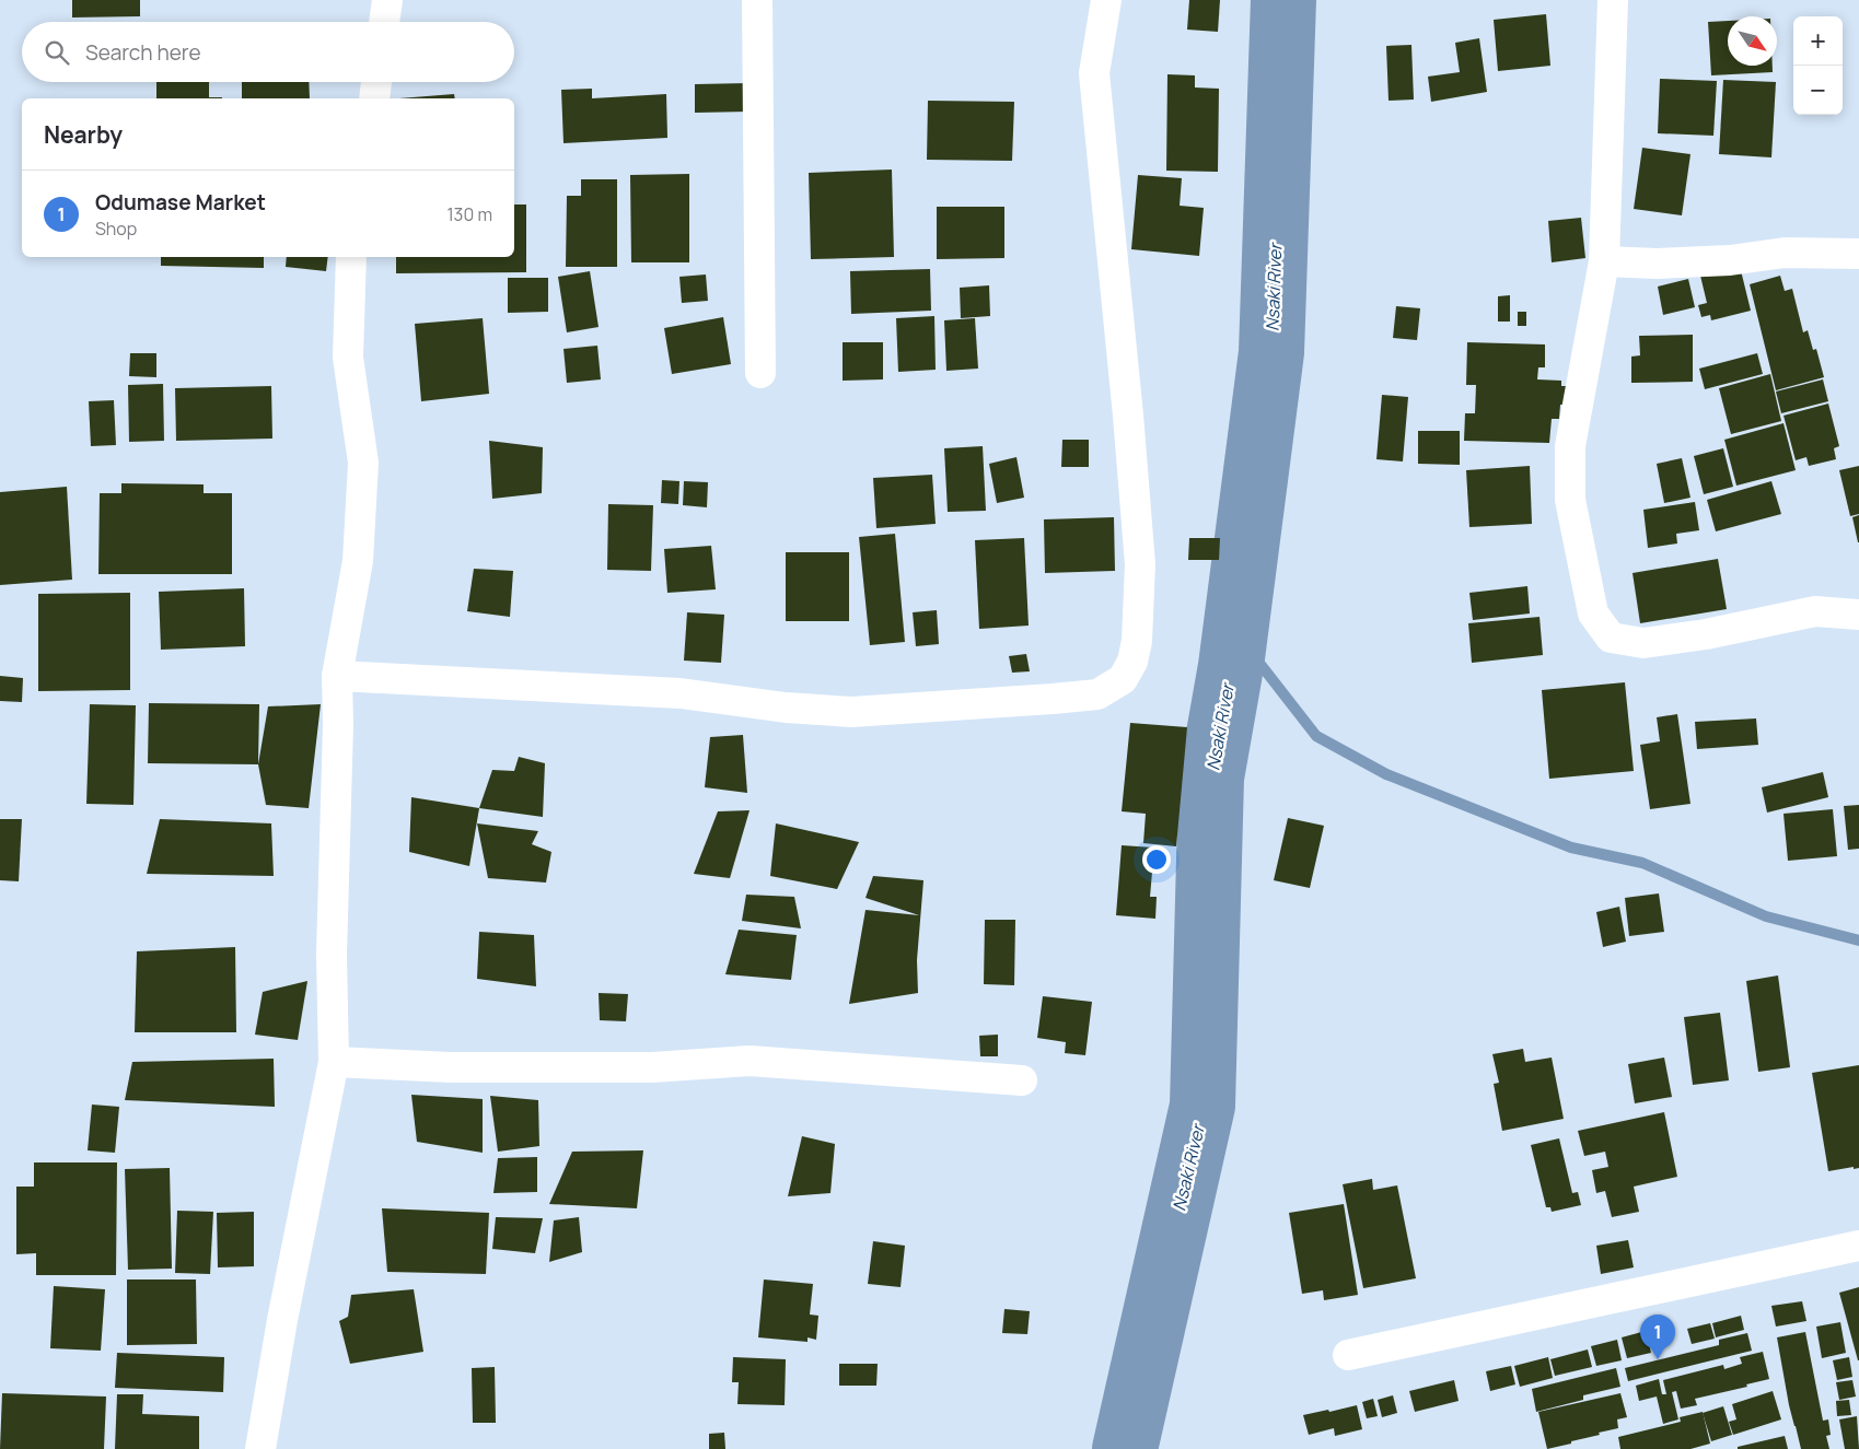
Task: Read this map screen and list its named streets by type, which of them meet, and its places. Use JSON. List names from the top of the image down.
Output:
{
  "water": ["Nsaki River"],
  "north": "bottom right",
  "page": {
    "map_buttons": ["+", "−"],
    "search": "Search here",
    "heading": "Nearby",
    "list": [
      {
        "mark": "1",
        "name": "Odumase Market",
        "note": "Shop",
        "value": "130 m"
      }
    ],
    "pins": "1"
  }
}
